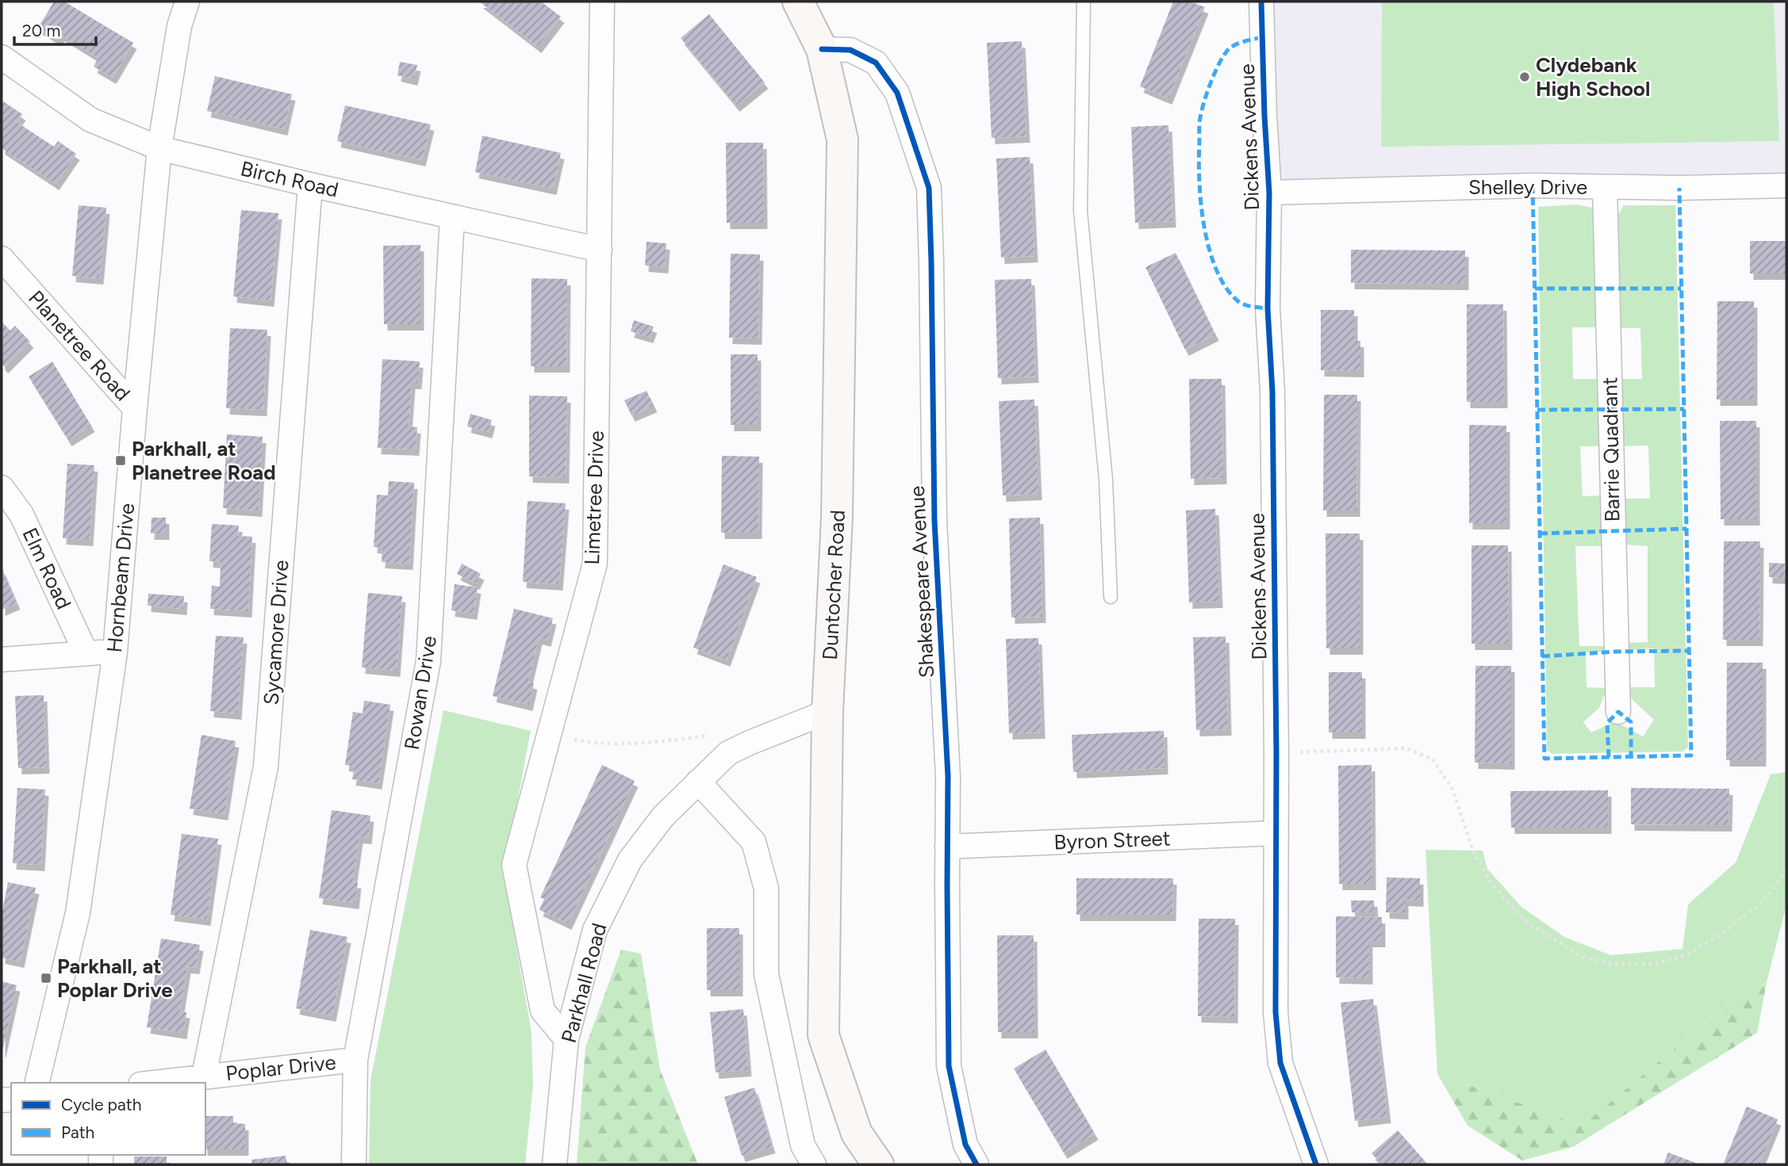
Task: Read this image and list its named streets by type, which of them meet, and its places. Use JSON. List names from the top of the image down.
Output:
{
  "streets": {
    "main road": ["Duntocher Road"],
    "street": [
      "Dickens Avenue",
      "Birch Road",
      "Shelley Drive",
      "Planetree Road",
      "Barrie Quadrant",
      "Limetree Drive",
      "Elm Road",
      "Hornbeam Drive",
      "Shakespeare Avenue",
      "Sycamore Drive",
      "Rowan Drive",
      "Byron Street",
      "Parkhall Road",
      "Poplar Drive"
    ]
  },
  "crossings": [
    ["Dickens Avenue", "Shelley Drive"],
    ["Dickens Avenue", "Byron Street"],
    ["Birch Road", "Limetree Drive"],
    ["Birch Road", "Hornbeam Drive"],
    ["Birch Road", "Sycamore Drive"],
    ["Birch Road", "Rowan Drive"],
    ["Shelley Drive", "Barrie Quadrant"],
    ["Planetree Road", "Hornbeam Drive"],
    ["Limetree Drive", "Parkhall Road"],
    ["Shakespeare Avenue", "Duntocher Road"],
    ["Shakespeare Avenue", "Byron Street"],
    ["Duntocher Road", "Parkhall Road"],
    ["Sycamore Drive", "Poplar Drive"],
    ["Rowan Drive", "Poplar Drive"]
  ],
  "places": {
    "other": ["Clydebank High School"],
    "transit": ["Parkhall, at Planetree Road", "Parkhall, at Poplar Drive"]
  },
  "legend": ["Cycle path", "Path"],
  "scale_bar": "20 m"
}
